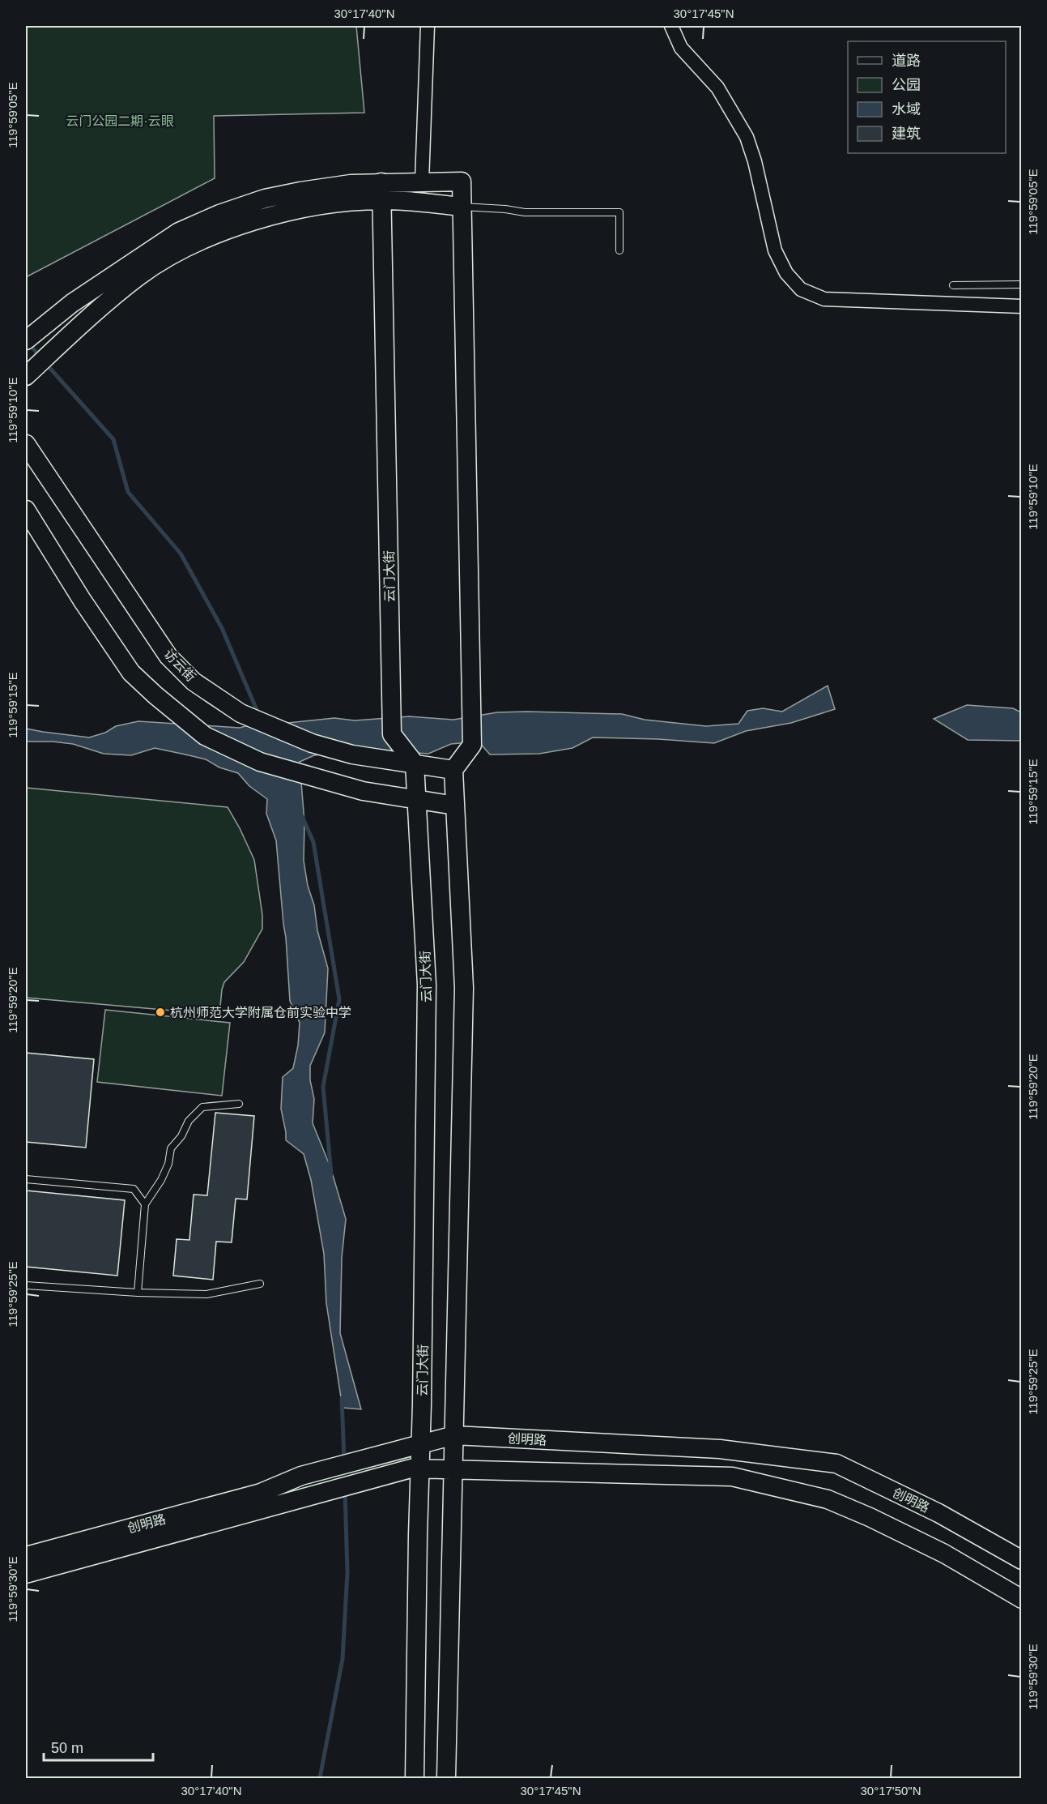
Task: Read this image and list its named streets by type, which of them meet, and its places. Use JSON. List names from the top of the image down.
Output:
{
  "streets": {
    "main road": ["云门大街", "访云街", "创明路"]
  },
  "crossings": [
    ["云门大街", "访云街"],
    ["云门大街", "创明路"]
  ],
  "parks": ["云门公园二期·云眼"],
  "places": ["杭州师范大学附属仓前实验中学"],
  "legend": [
    "道路",
    "公园",
    "水域",
    "建筑"
  ],
  "scale_bar": "50 m",
  "coordinates": [
    "30°17'40\"N",
    "30°17'45\"N",
    "119°59'05\"E",
    "119°59'10\"E",
    "119°59'15\"E",
    "119°59'20\"E",
    "119°59'25\"E",
    "119°59'30\"E",
    "30°17'50\"N"
  ]
}
